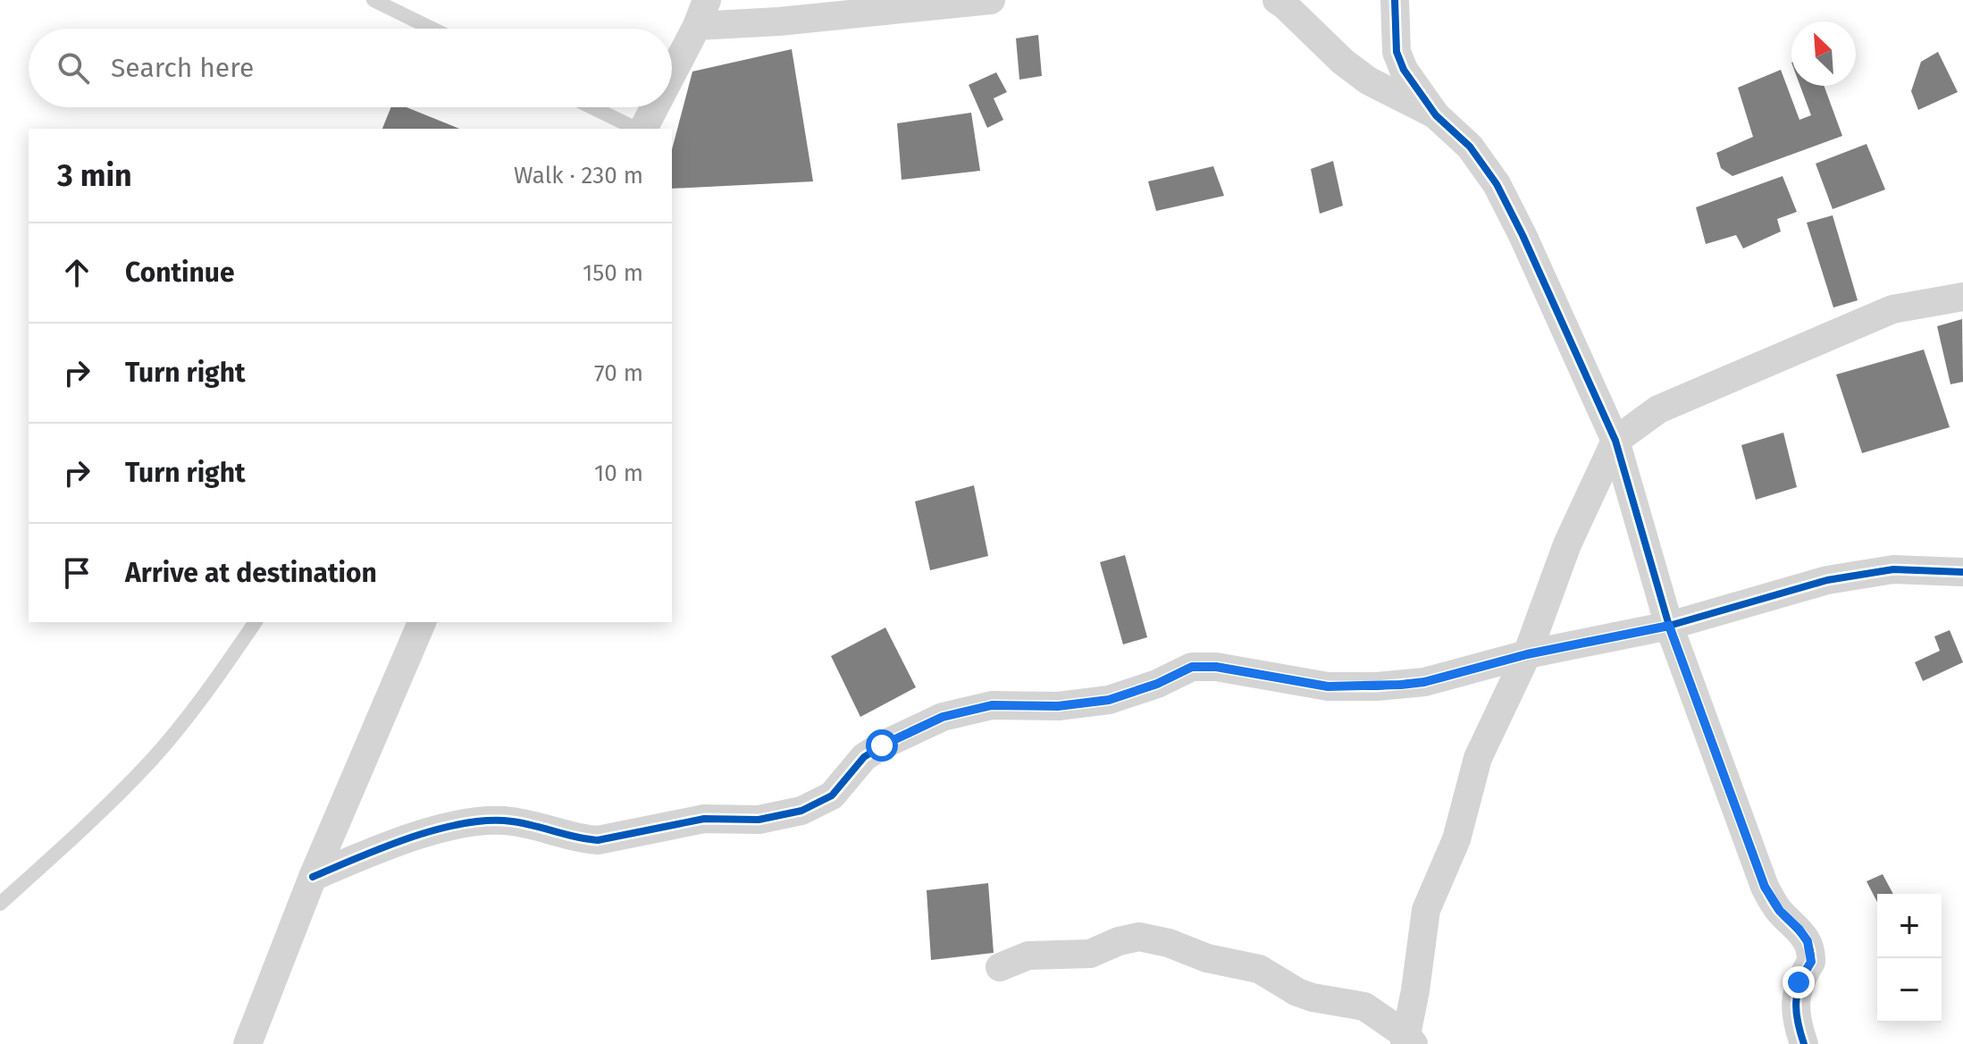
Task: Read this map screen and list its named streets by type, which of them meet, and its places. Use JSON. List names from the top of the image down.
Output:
{
  "north": "top left",
  "page": {
    "search": "Search here",
    "heading": ["3 min", "Walk · 230 m"],
    "list": [
      ["Continue", "150 m"],
      ["Turn right", "70 m"],
      ["Turn right", "10 m"],
      "Arrive at destination"
    ],
    "map_buttons": ["+", "−"]
  }
}
